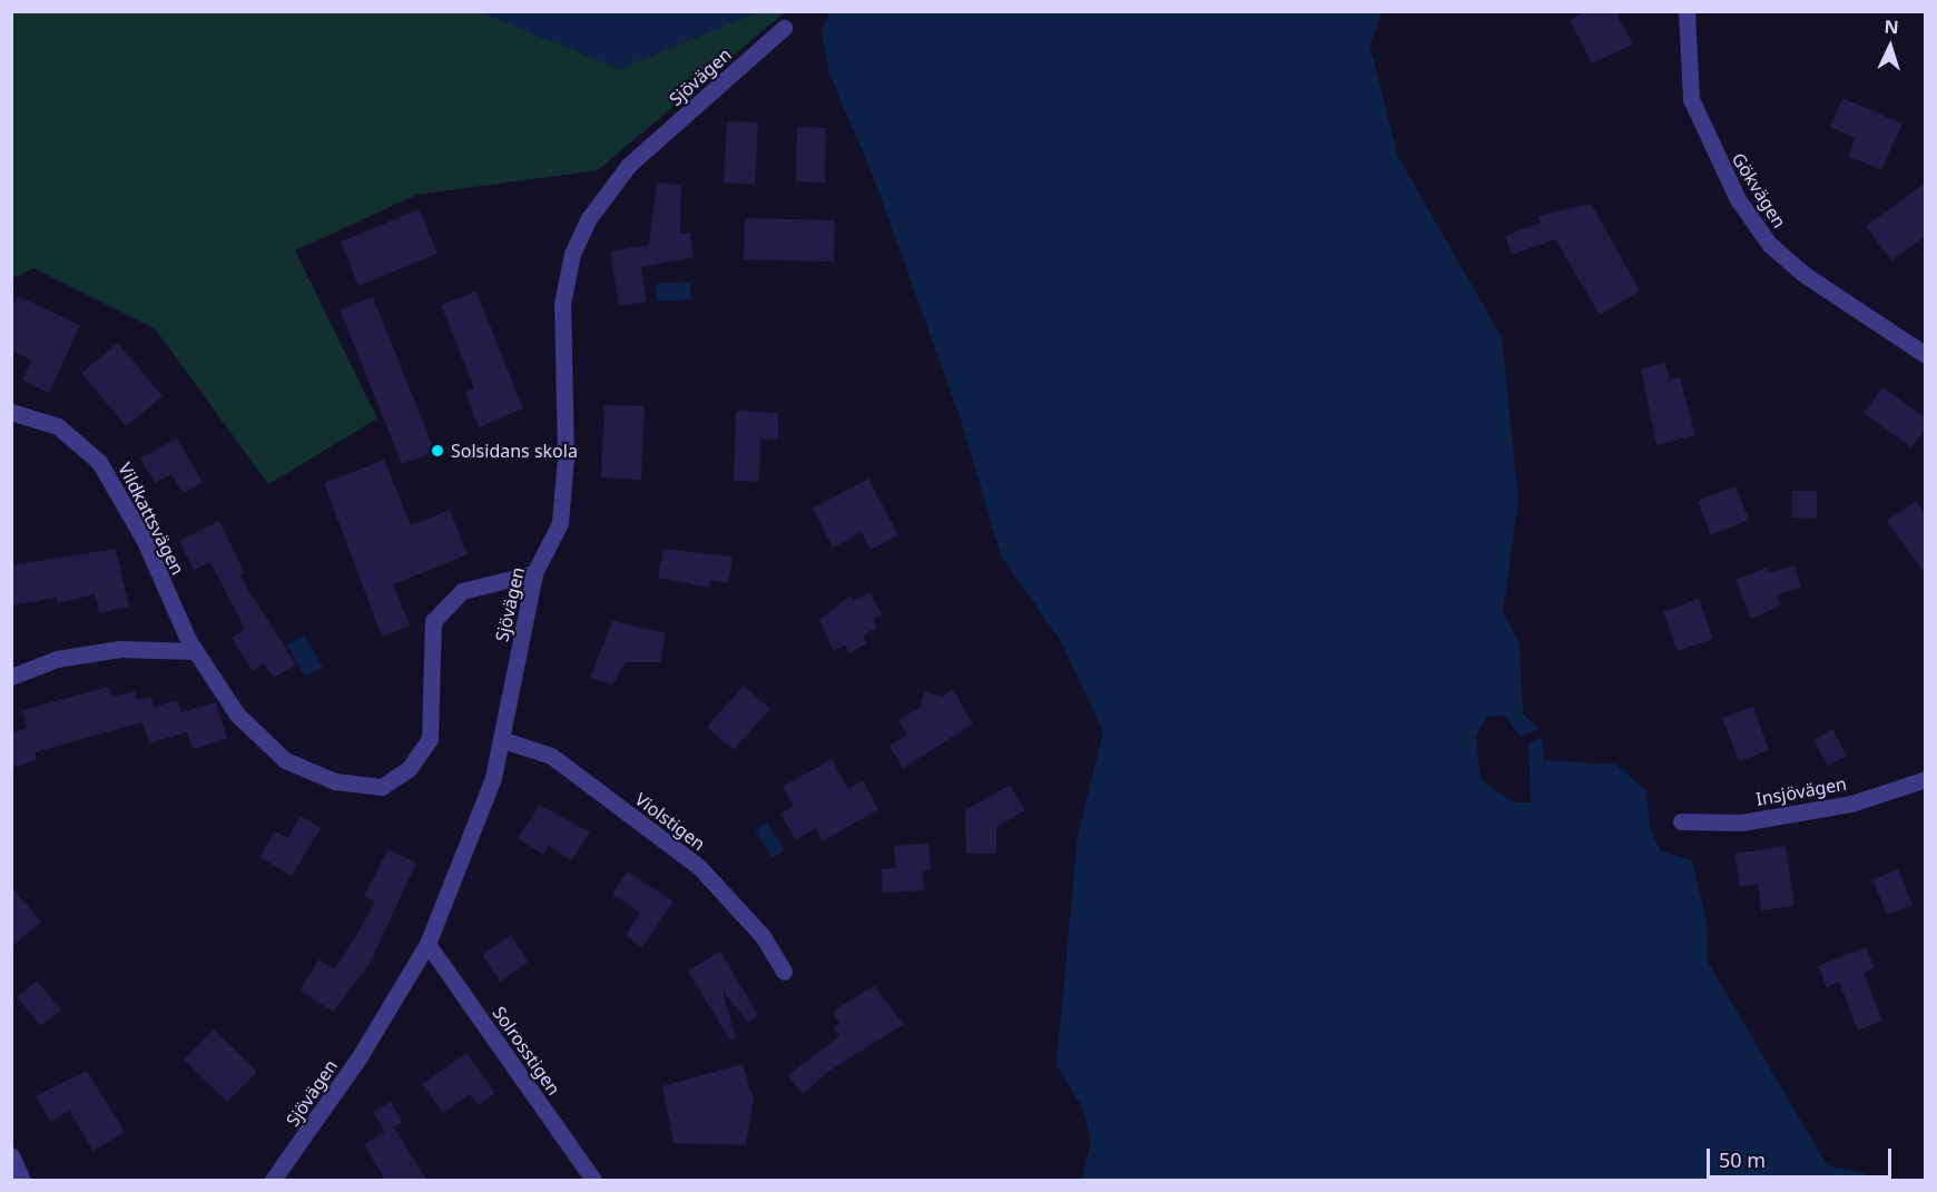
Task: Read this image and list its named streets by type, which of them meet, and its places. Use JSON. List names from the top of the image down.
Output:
{
  "streets": {
    "street": [
      "Sjövägen",
      "Gökvägen",
      "Vildkattsvägen",
      "Insjövägen",
      "Violstigen",
      "Solrosstigen"
    ]
  },
  "crossings": [
    ["Sjövägen", "Vildkattsvägen"],
    ["Sjövägen", "Violstigen"],
    ["Sjövägen", "Solrosstigen"]
  ],
  "places": ["Solsidans skola"],
  "scale_bar": "50 m",
  "north": "top"
}
